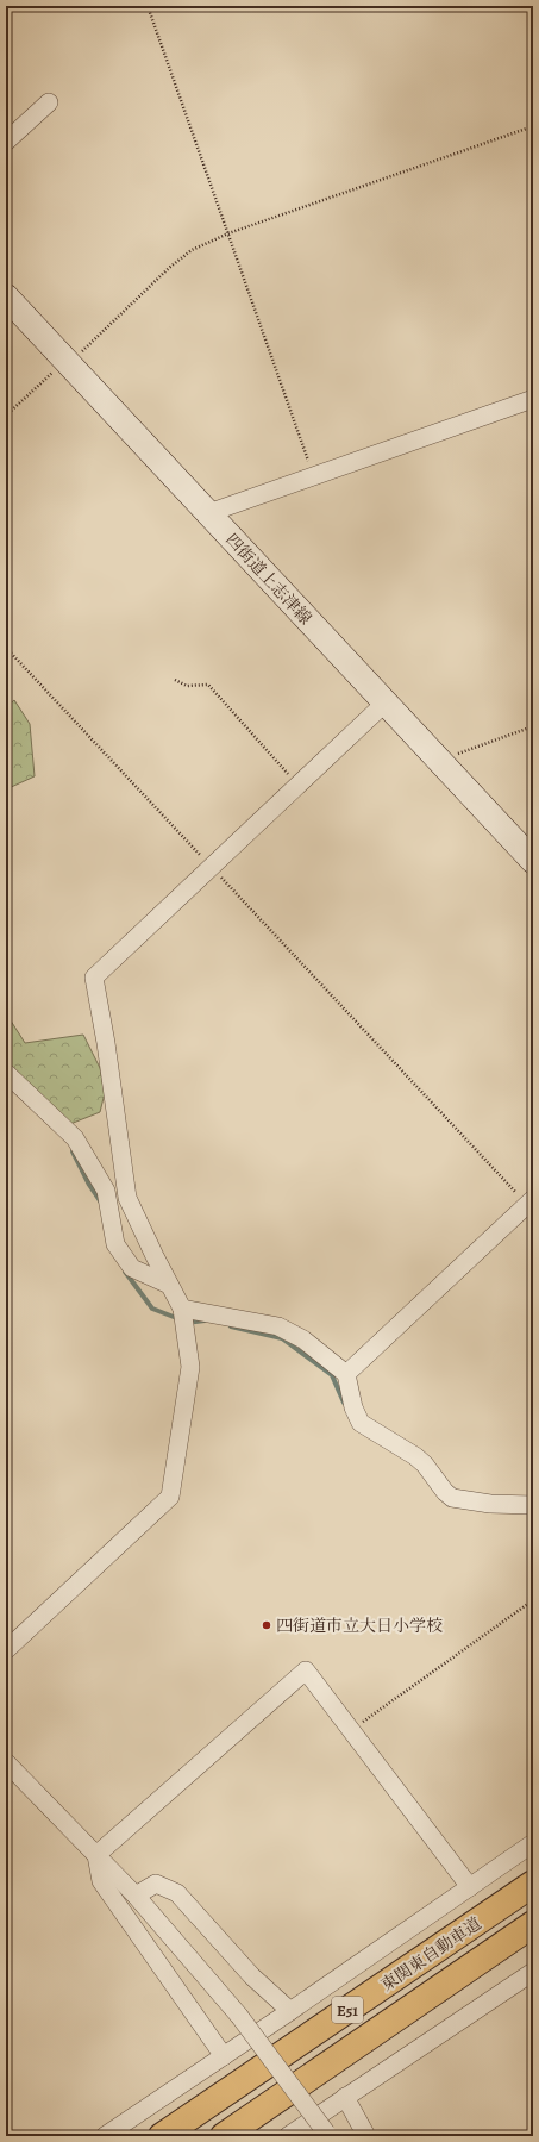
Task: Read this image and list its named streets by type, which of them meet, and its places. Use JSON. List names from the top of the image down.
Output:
{
  "streets": {
    "highway": ["東関東自動車道", "E51"],
    "main road": ["四街道上志津線"]
  },
  "places": ["四街道市立大日小学校"]
}
